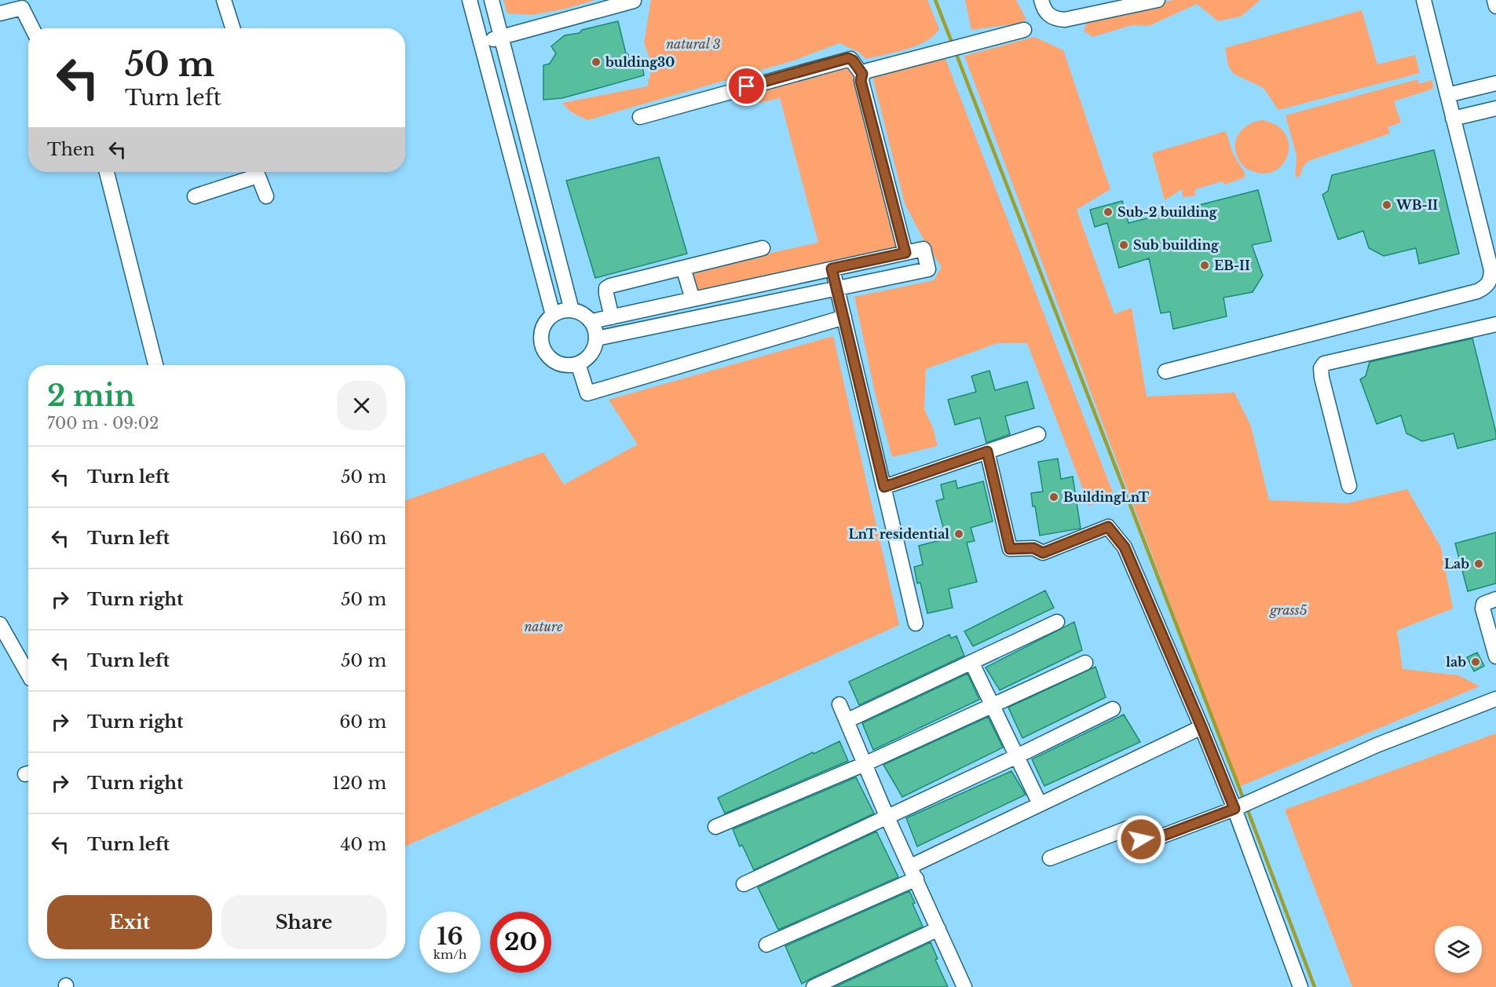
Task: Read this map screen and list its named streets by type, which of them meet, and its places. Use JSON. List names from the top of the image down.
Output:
{
  "parks": ["natural 3", "grass5", "nature"],
  "places": [
    "bulding30",
    "WB-II",
    "Sub-2 building",
    "Sub building",
    "EB-II",
    "BuildingLnT",
    "LnT residential",
    "Lab",
    "lab"
  ],
  "page": {
    "turn": ["50 m", "Turn left"],
    "then": "Then",
    "heading": ["2 min", "700 m · 09:02"],
    "list": [
      {
        "name": "Turn left",
        "value": "50 m"
      },
      {
        "name": "Turn left",
        "value": "160 m"
      },
      {
        "name": "Turn right",
        "value": "50 m"
      },
      {
        "name": "Turn left",
        "value": "50 m"
      },
      {
        "name": "Turn right",
        "value": "60 m"
      },
      {
        "name": "Turn right",
        "value": "120 m"
      },
      {
        "name": "Turn left",
        "value": "40 m"
      }
    ],
    "buttons": ["Exit", "Share"],
    "speed": "16 km/h",
    "limit": "20"
  }
}
